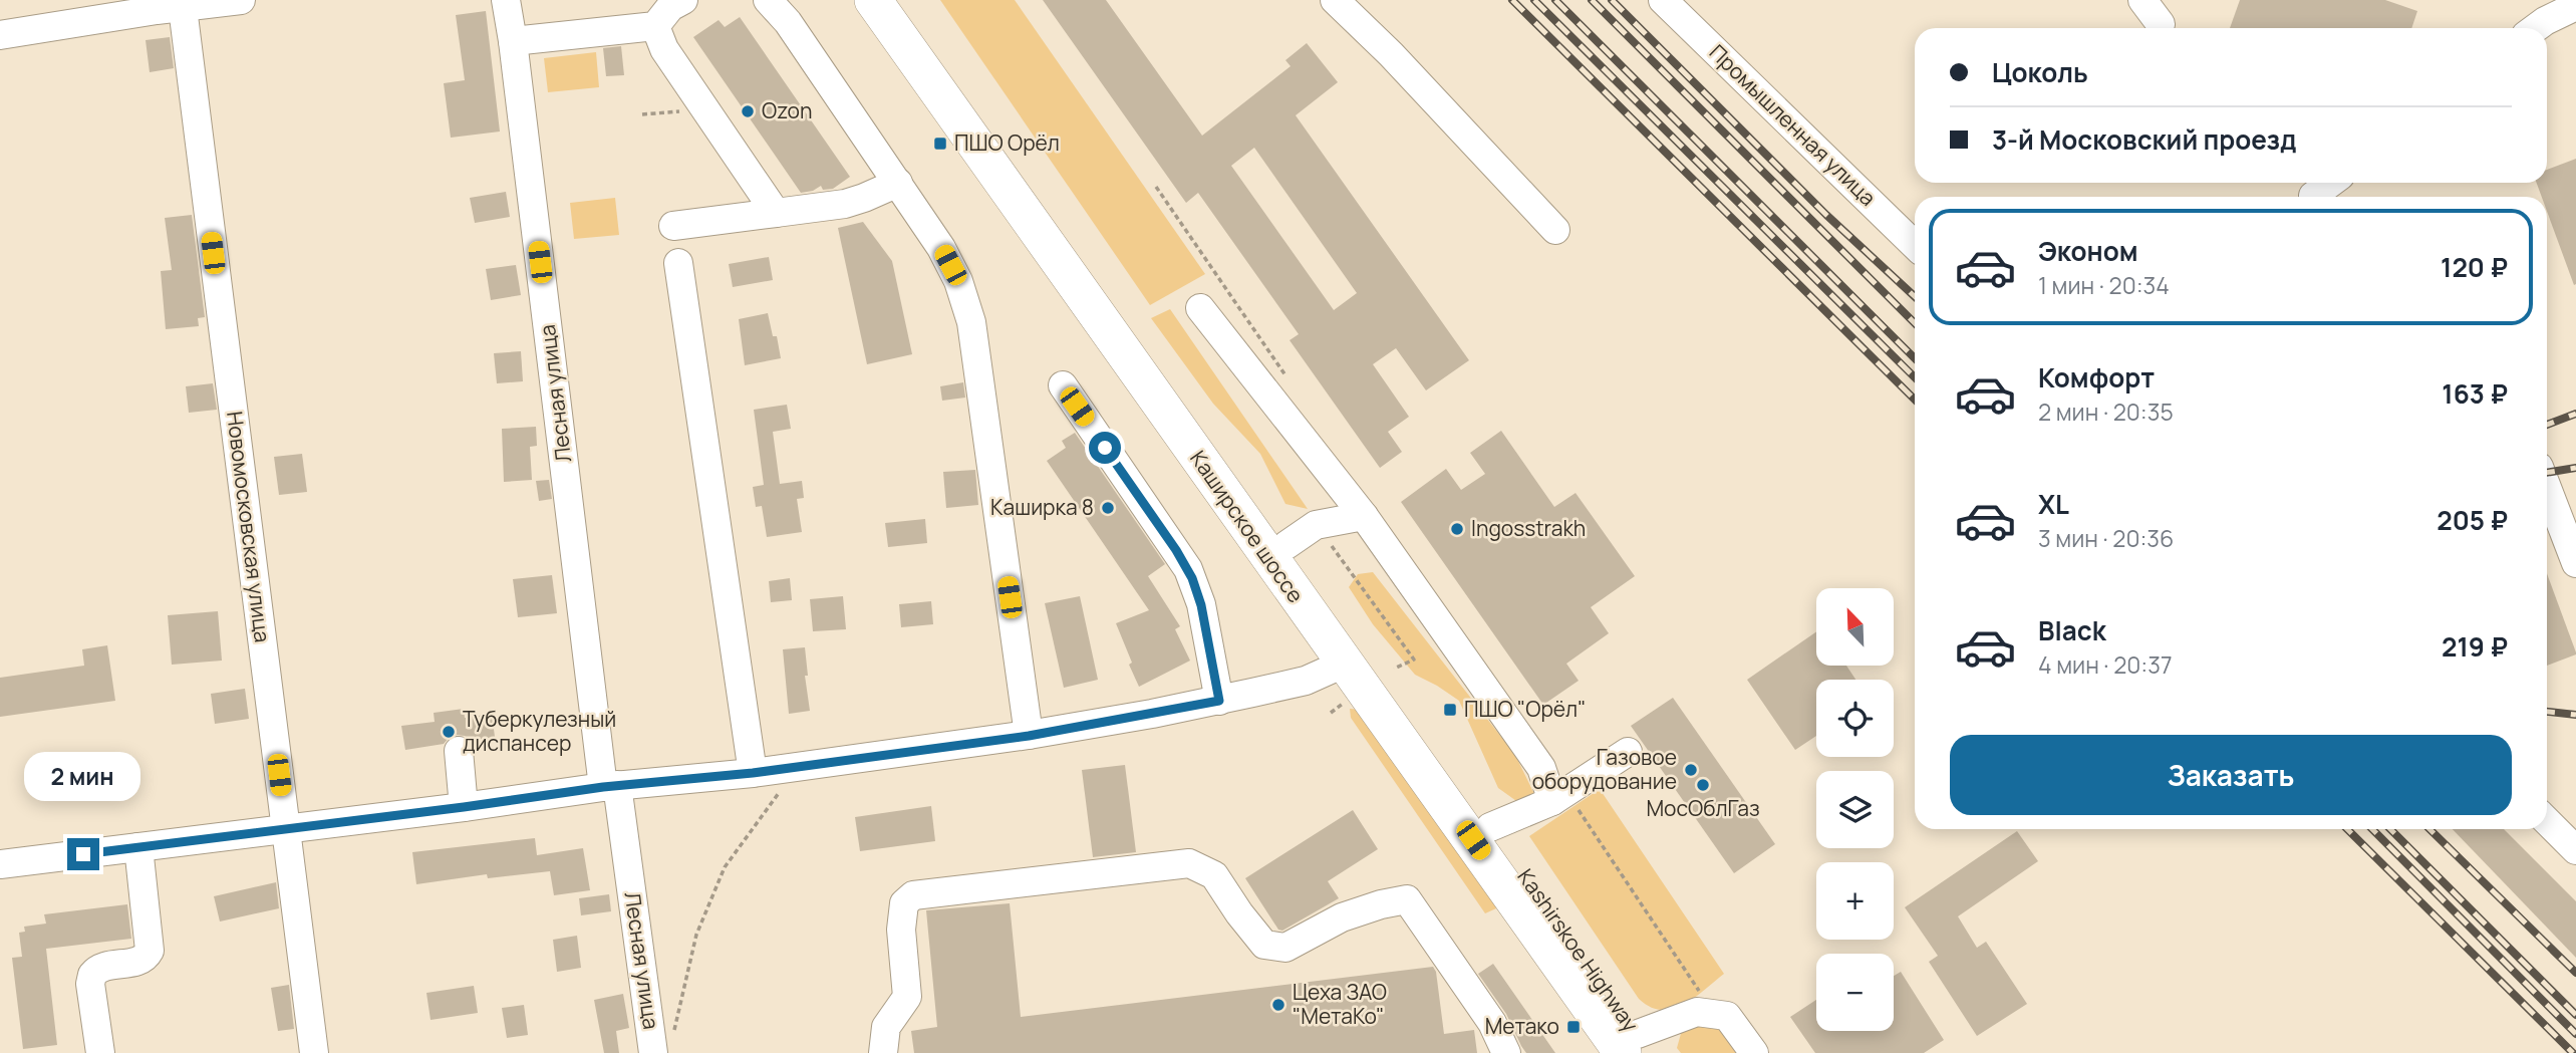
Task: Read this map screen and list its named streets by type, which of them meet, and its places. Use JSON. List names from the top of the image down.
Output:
{
  "streets": {
    "main road": ["Каширское шоссе", "Kashirskoe Highway"],
    "street": ["Промышленная улица", "Лесная улица", "Новомосковская улица"]
  },
  "crossings": [
    ["Каширское шоссе", "Kashirskoe Highway"]
  ],
  "places": {
    "other": [
      "Ozon",
      "Каширка 8",
      "Ingosstrakh",
      "Туберкулезный диспансер",
      "Газовое оборудование",
      "МосОблГаз",
      "Цеха ЗАО \"МетаКо\""
    ],
    "transit": ["ПШО Орёл", "ПШО \"Орёл\"", "Метако"]
  },
  "north": "top left",
  "page": {
    "banner": ["Цоколь", "3-й Московский проезд"],
    "list": [
      {
        "name": "Эконом",
        "note": "1 мин · 20:34",
        "value": "120 ₽"
      },
      {
        "name": "Комфорт",
        "note": "2 мин · 20:35",
        "value": "163 ₽"
      },
      {
        "name": "XL",
        "note": "3 мин · 20:36",
        "value": "205 ₽"
      },
      {
        "name": "Black",
        "note": "4 мин · 20:37",
        "value": "219 ₽"
      }
    ],
    "map_buttons": ["+", "−"],
    "buttons": "Заказать",
    "bubble": "2 мин"
  }
}
